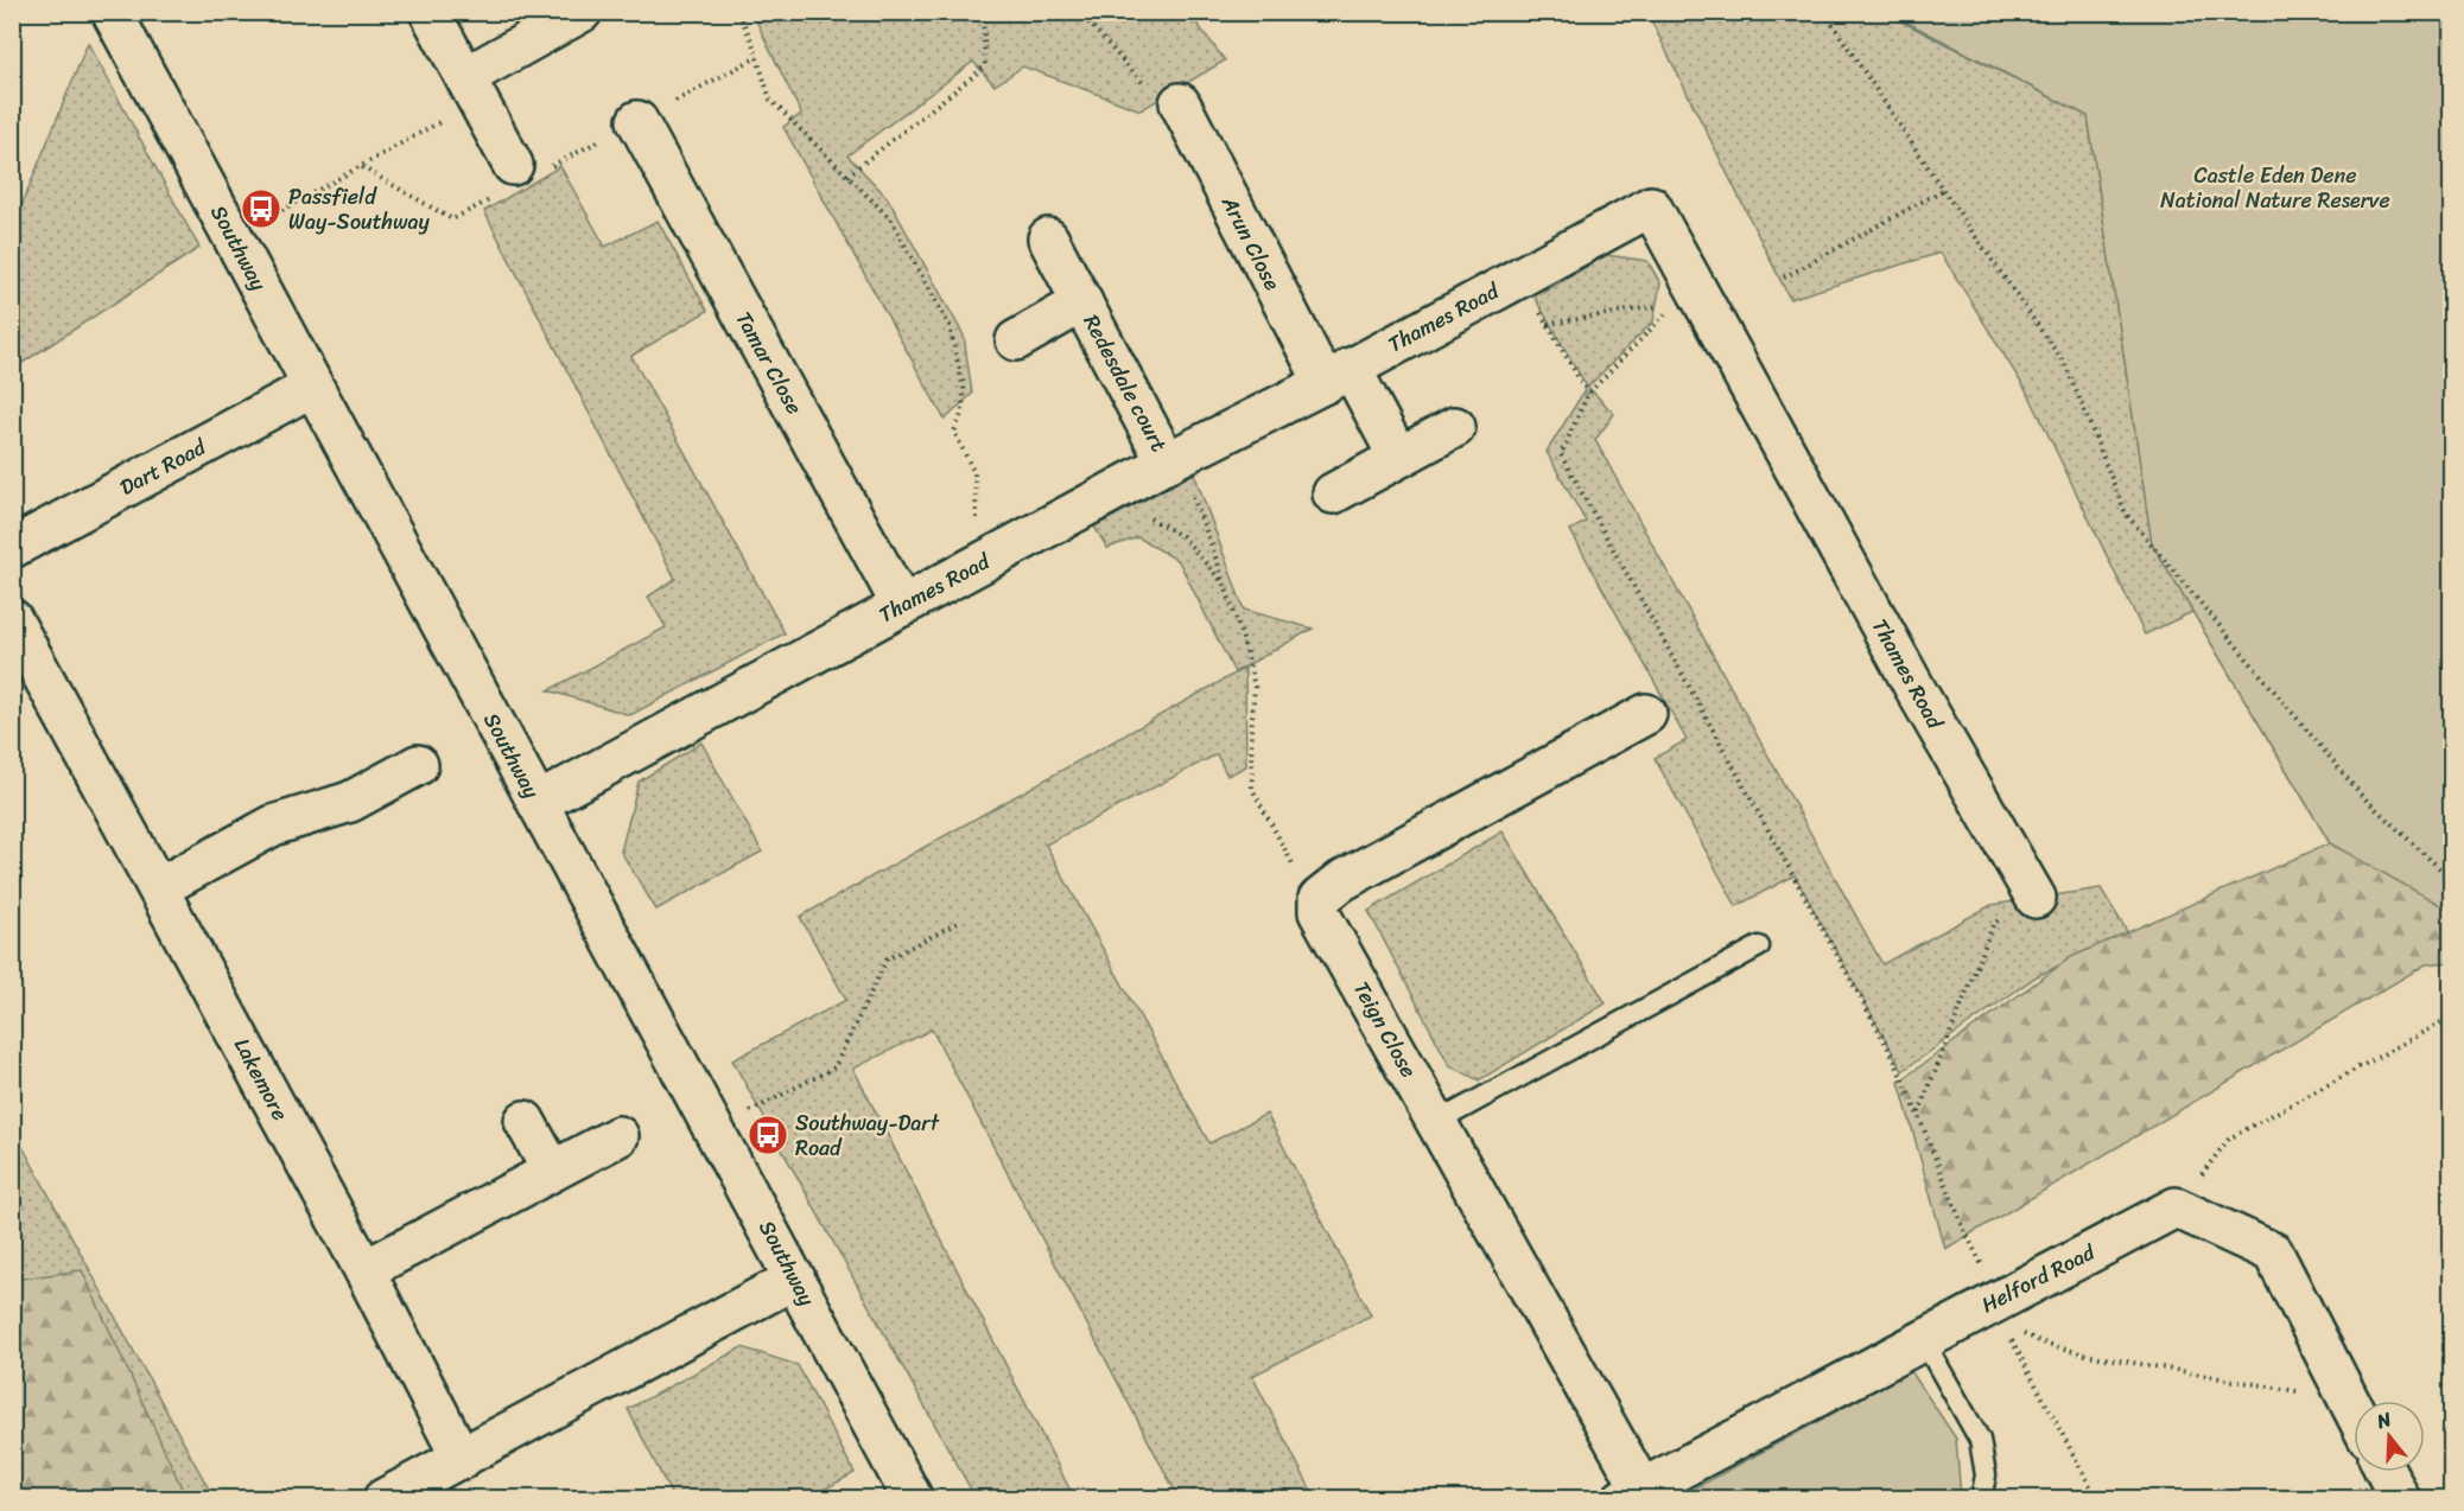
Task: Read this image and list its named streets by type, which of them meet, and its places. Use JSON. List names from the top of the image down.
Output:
{
  "streets": {
    "street": [
      "Arun Close",
      "Southway",
      "Thames Road",
      "Tamar Close",
      "Redesdale court",
      "Dart Road",
      "Teign Close",
      "Lakemore",
      "Helford Road"
    ]
  },
  "crossings": [
    ["Arun Close", "Thames Road"],
    ["Southway", "Thames Road"],
    ["Southway", "Dart Road"],
    ["Thames Road", "Tamar Close"],
    ["Thames Road", "Redesdale court"],
    ["Teign Close", "Helford Road"]
  ],
  "parks": ["Castle Eden Dene National Nature Reserve"],
  "places": {
    "bus stop": ["Passfield Way-Southway", "Southway-Dart Road"]
  },
  "north": "top"
}
